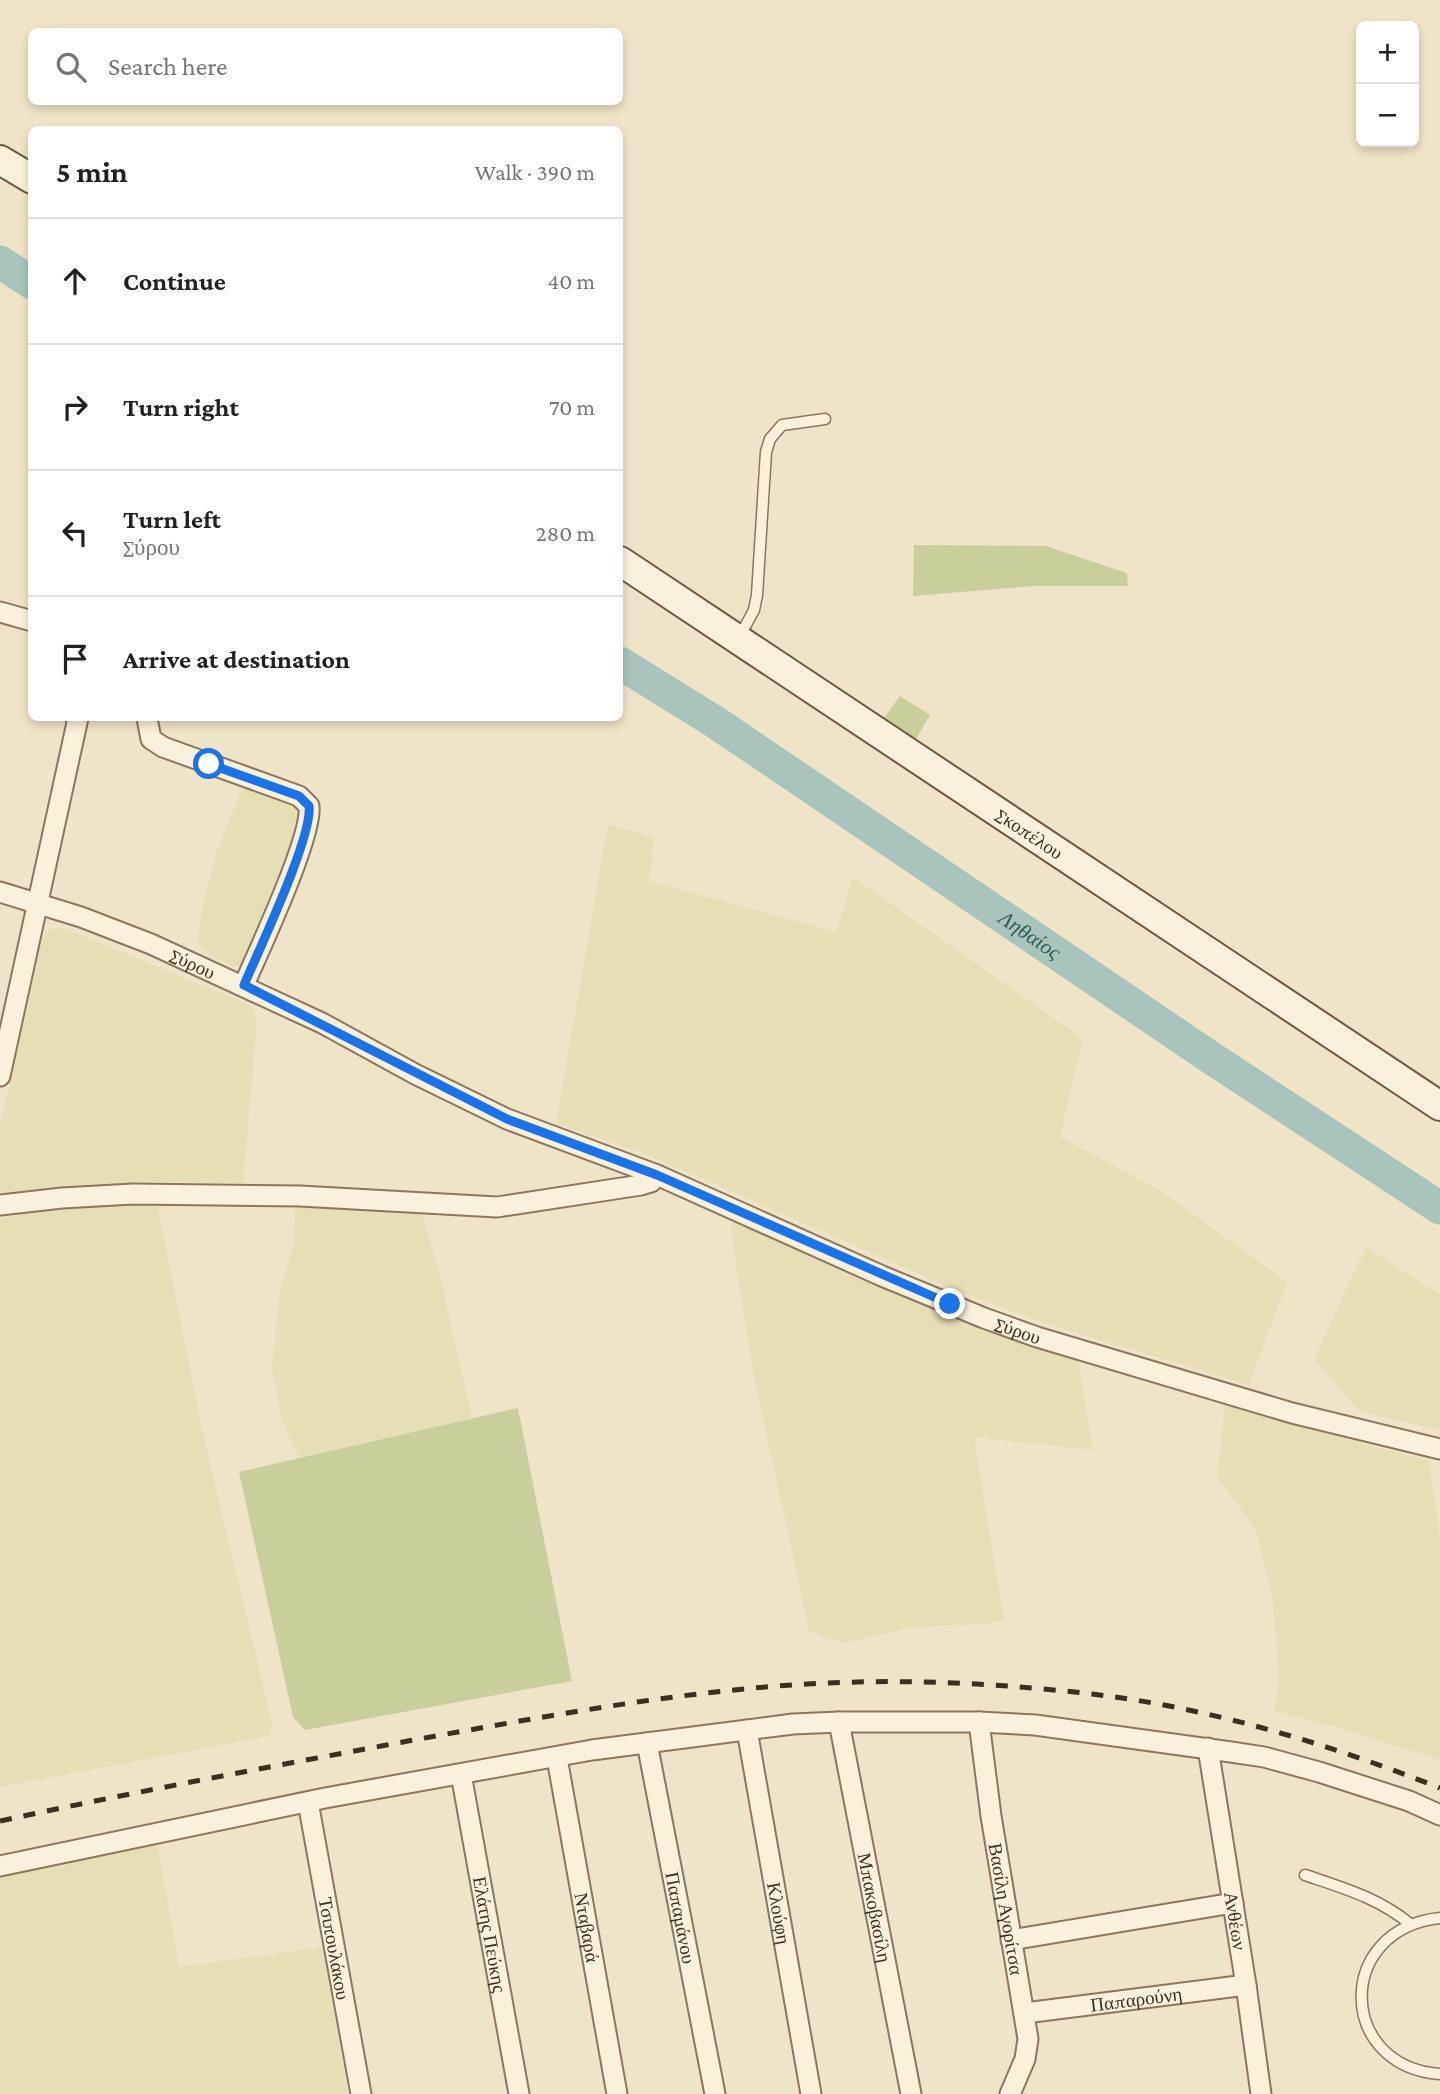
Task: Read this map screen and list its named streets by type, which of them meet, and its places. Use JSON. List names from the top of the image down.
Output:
{
  "streets": {
    "main road": ["Σκοπέλου"],
    "street": [
      "Σύρου",
      "Μπακοβασίλη",
      "Βασίλη Αγορίτσα",
      "Κλούφη",
      "Παπαμάνου",
      "Ανθέων",
      "Νταβαρά",
      "Ελάτης Πεύκης",
      "Τσιπουλάκου",
      "Παπαρούνη"
    ]
  },
  "crossings": [
    ["Βασίλη Αγορίτσα", "Παπαρούνη"],
    ["Ανθέων", "Παπαρούνη"]
  ],
  "water": ["Ληθαίος"],
  "page": {
    "map_buttons": ["+", "−"],
    "search": "Search here",
    "heading": ["5 min", "Walk · 390 m"],
    "list": [
      ["Continue", "40 m"],
      ["Turn right", "70 m"],
      ["Turn left", "Σύρου", "280 m"],
      "Arrive at destination"
    ]
  }
}
